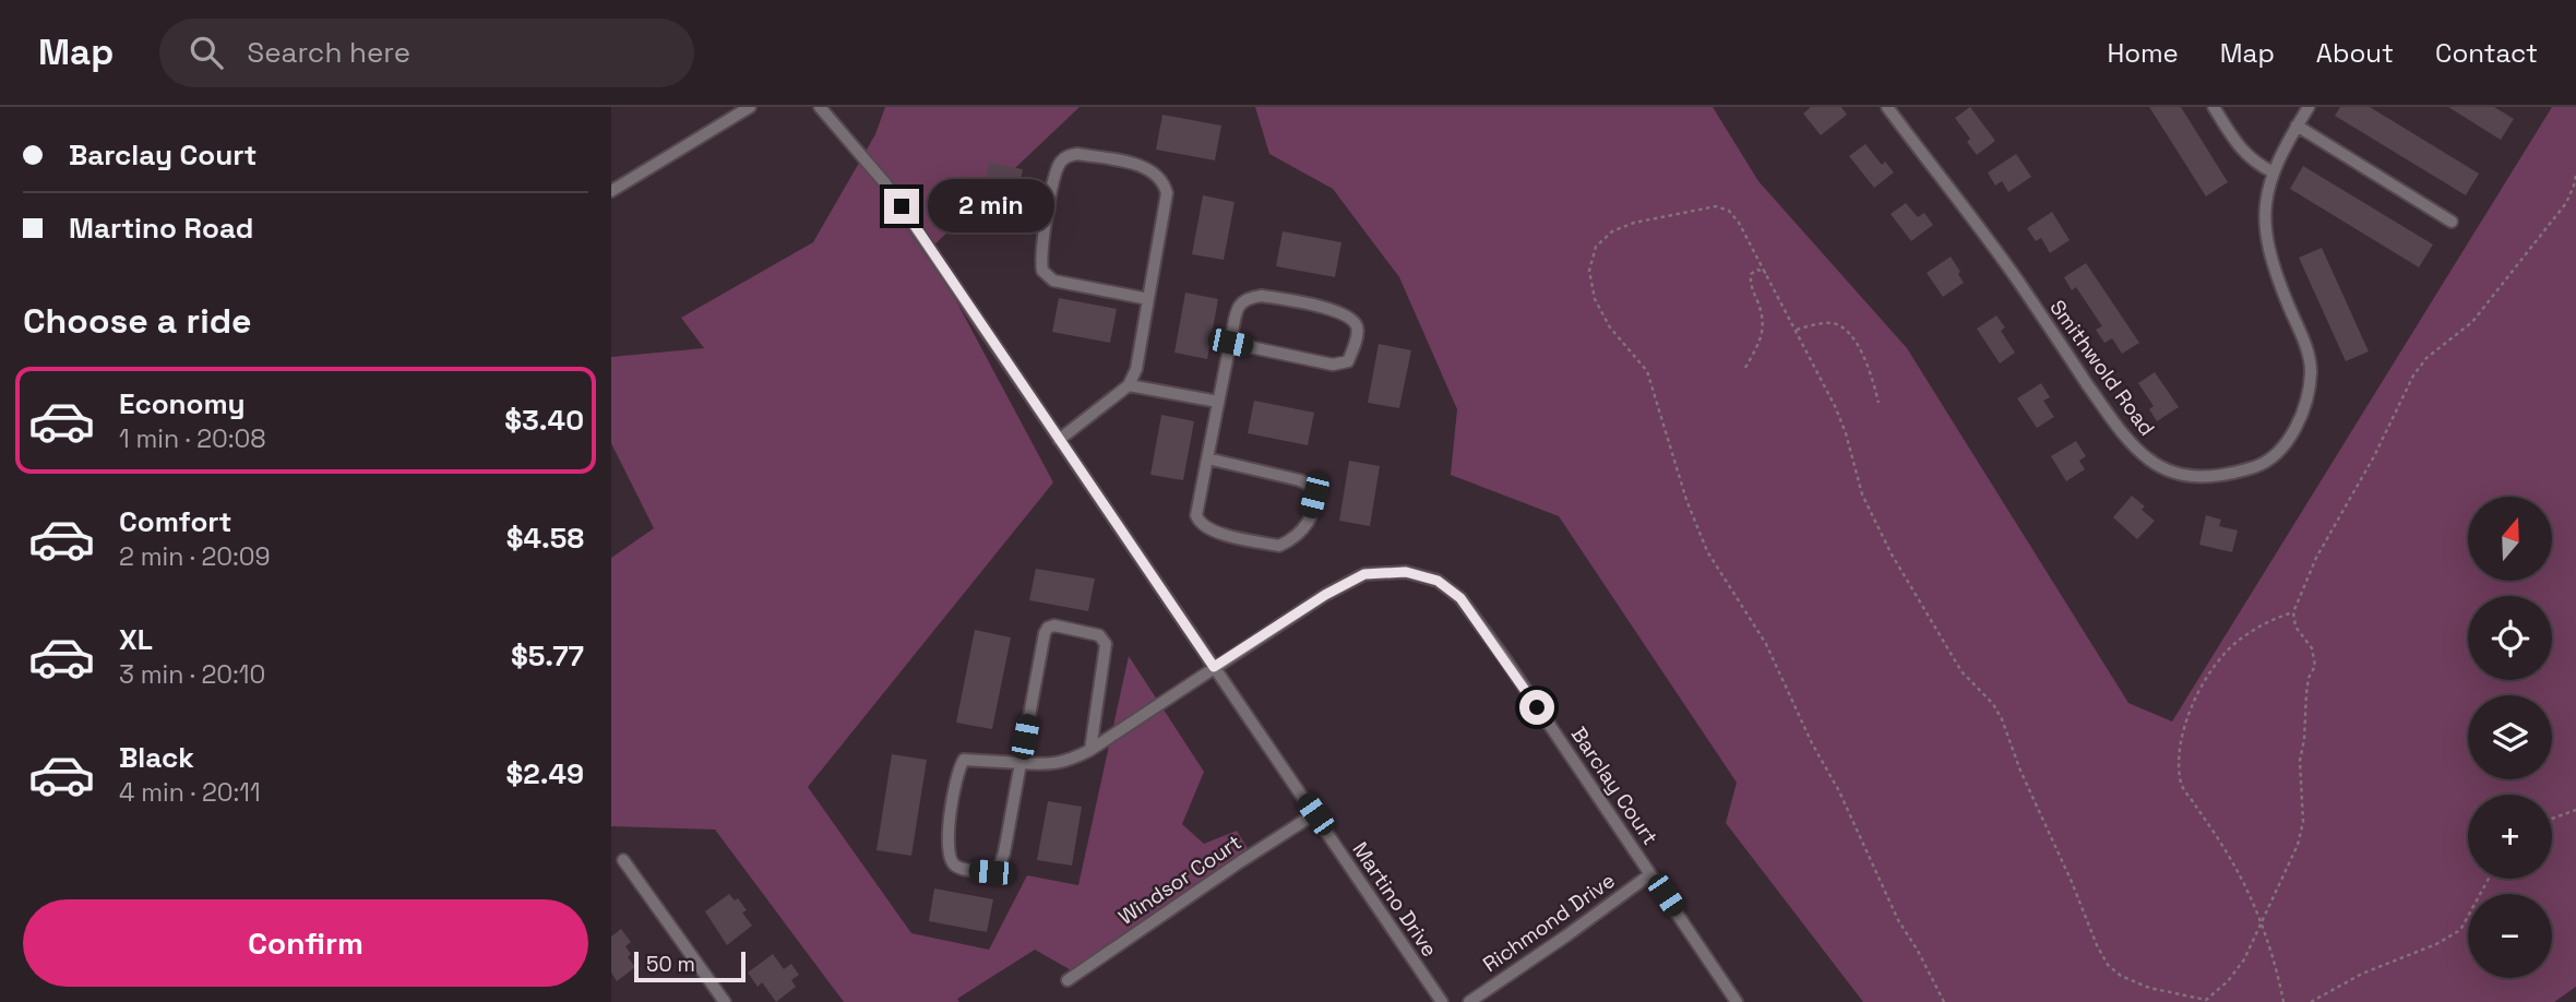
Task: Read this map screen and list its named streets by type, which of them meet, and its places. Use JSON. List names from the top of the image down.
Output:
{
  "streets": {
    "street": [
      "Smithwold Road",
      "Barclay Court",
      "Windsor Court",
      "Martino Drive",
      "Richmond Drive"
    ]
  },
  "crossings": [
    ["Barclay Court", "Martino Drive"],
    ["Barclay Court", "Richmond Drive"],
    ["Windsor Court", "Martino Drive"]
  ],
  "scale_bar": "50 m",
  "north": "top",
  "page": {
    "header": "Map",
    "search": "Search here",
    "nav": [
      "Home",
      "Map",
      "About",
      "Contact"
    ],
    "banner": ["Barclay Court", "Martino Road"],
    "bubble": "2 min",
    "heading": "Choose a ride",
    "list": [
      {
        "name": "Economy",
        "note": "1 min · 20:08",
        "value": "$3.40"
      },
      {
        "name": "Comfort",
        "note": "2 min · 20:09",
        "value": "$4.58"
      },
      {
        "name": "XL",
        "note": "3 min · 20:10",
        "value": "$5.77"
      },
      {
        "name": "Black",
        "note": "4 min · 20:11",
        "value": "$2.49"
      }
    ],
    "map_buttons": ["+", "−"],
    "buttons": "Confirm",
    "scale": "50 m"
  }
}
